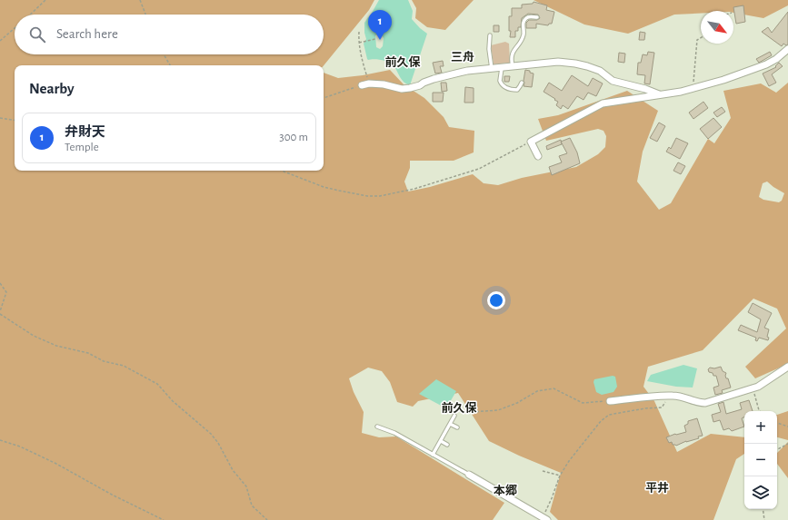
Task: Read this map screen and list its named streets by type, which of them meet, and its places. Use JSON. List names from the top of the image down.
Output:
{
  "districts": [
    "三舟",
    "前久保",
    "前久保",
    "平井",
    "本郷"
  ],
  "north": "bottom right",
  "page": {
    "pins": "1",
    "search": "Search here",
    "heading": "Nearby",
    "list": [
      {
        "mark": "1",
        "name": "弁財天",
        "note": "Temple",
        "value": "300 m"
      }
    ],
    "map_buttons": ["+", "−"]
  }
}
